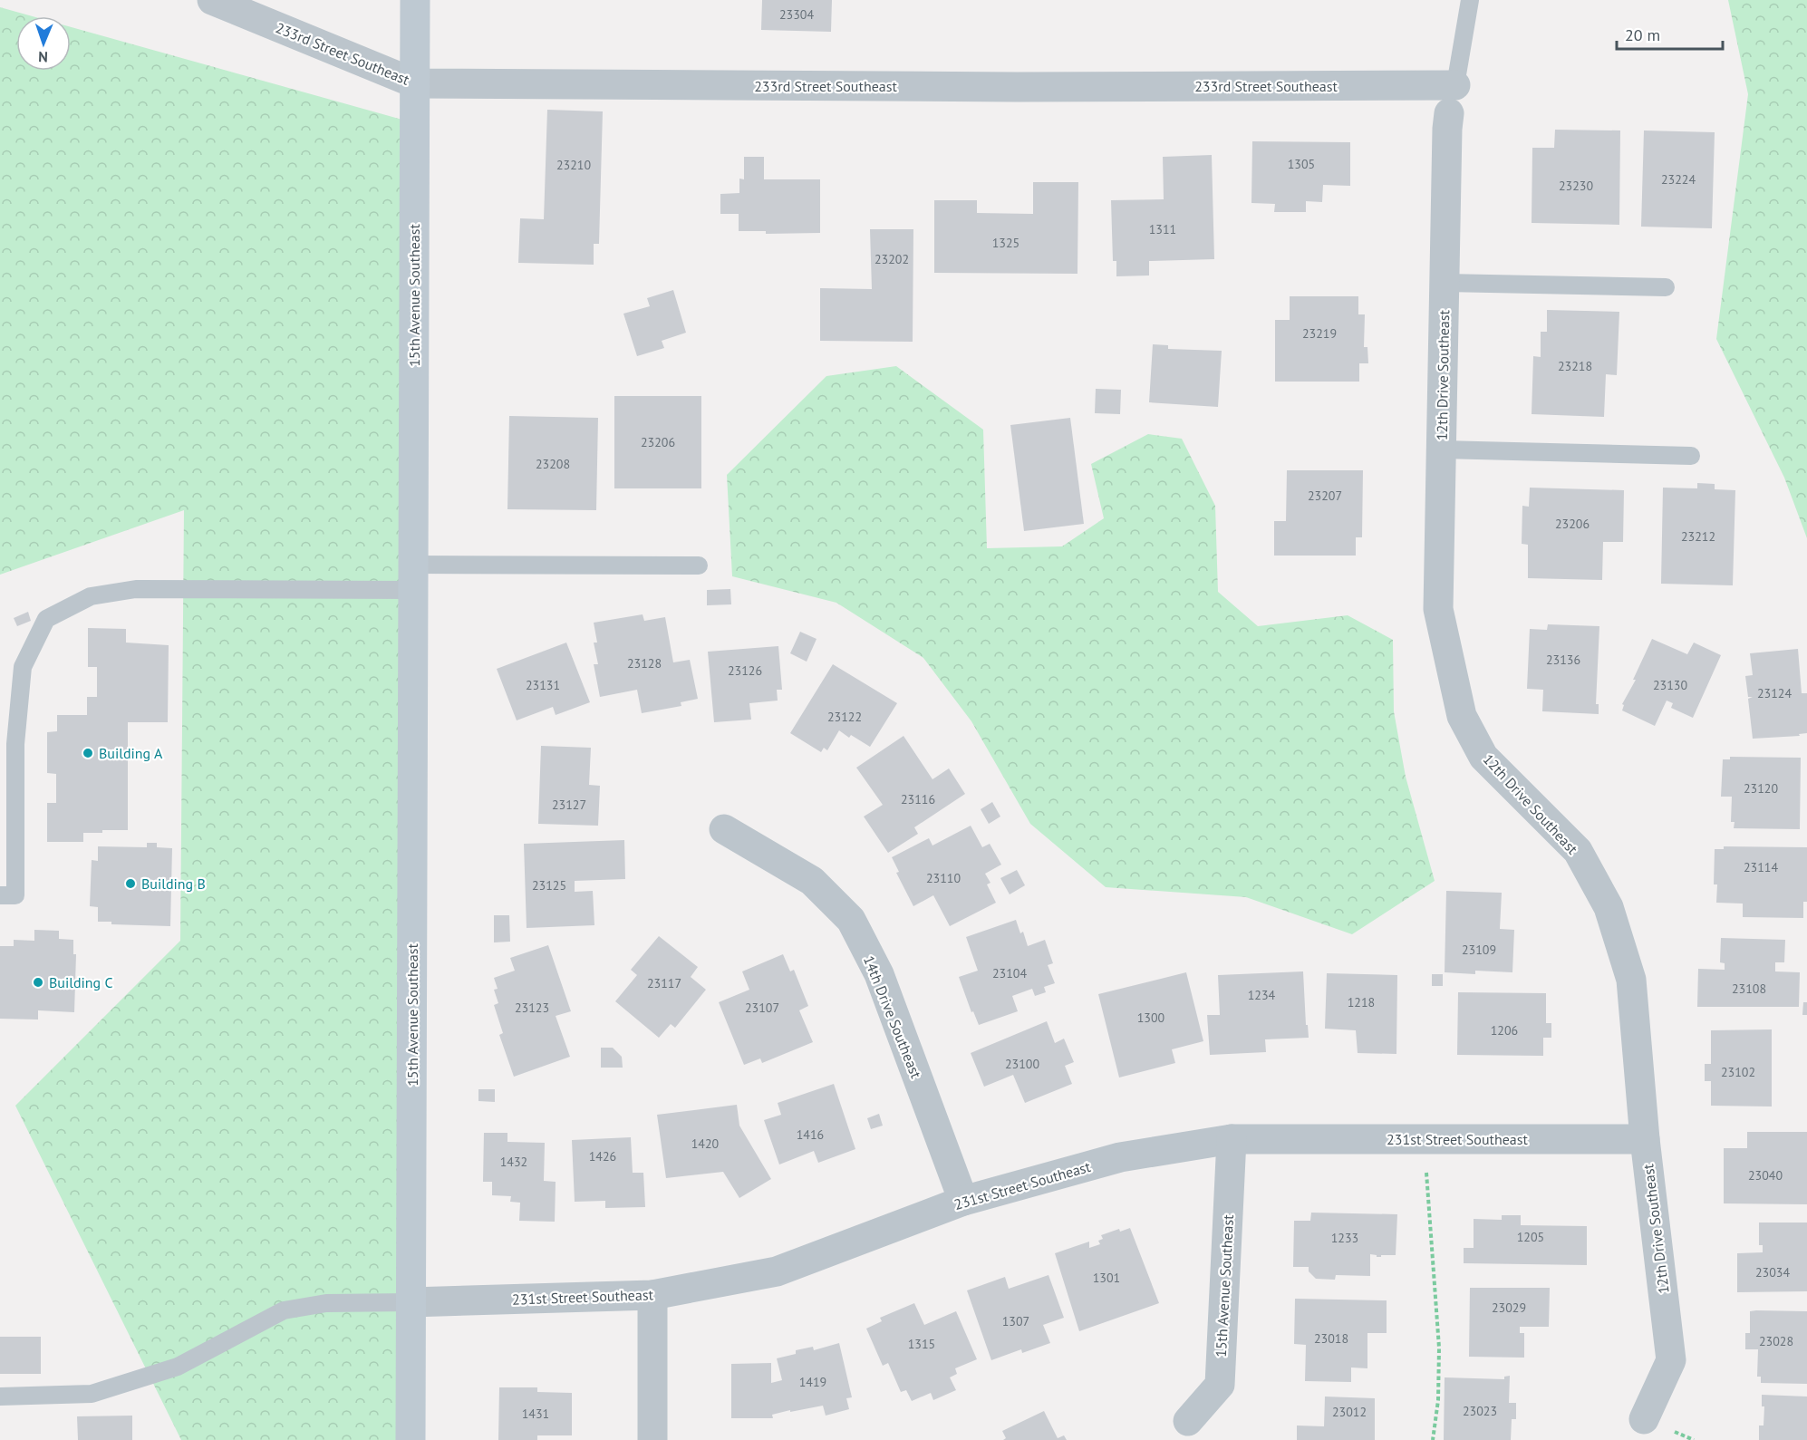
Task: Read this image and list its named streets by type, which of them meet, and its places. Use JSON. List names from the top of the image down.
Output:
{
  "streets": {
    "street": [
      "233rd Street Southeast",
      "15th Avenue Southeast",
      "12th Drive Southeast",
      "14th Drive Southeast",
      "231st Street Southeast"
    ]
  },
  "crossings": [
    ["233rd Street Southeast", "15th Avenue Southeast"],
    ["15th Avenue Southeast", "231st Street Southeast"],
    ["12th Drive Southeast", "231st Street Southeast"],
    ["14th Drive Southeast", "231st Street Southeast"]
  ],
  "places": ["Building A", "Building B", "Building C"],
  "house_numbers": [
    "23304",
    "1305",
    "23210",
    "23224",
    "23230",
    "1311",
    "1325",
    "23202",
    "23219",
    "23218",
    "23206",
    "23208",
    "23207",
    "23206",
    "23212",
    "23136",
    "23128",
    "23126",
    "23131",
    "23130",
    "23124",
    "23122",
    "23120",
    "23116",
    "23127",
    "23114",
    "23110",
    "23125",
    "23109",
    "23104",
    "23117",
    "23108",
    "1234",
    "1218",
    "23123",
    "23107",
    "1300",
    "1206",
    "23100",
    "23102",
    "1416",
    "1420",
    "1426",
    "1432",
    "23040",
    "1205",
    "1233",
    "23034",
    "1301",
    "23029",
    "1307",
    "23018",
    "23028",
    "1315",
    "1419",
    "23023",
    "23012",
    "1431"
  ],
  "scale_bar": "20 m",
  "north": "bottom"
}
